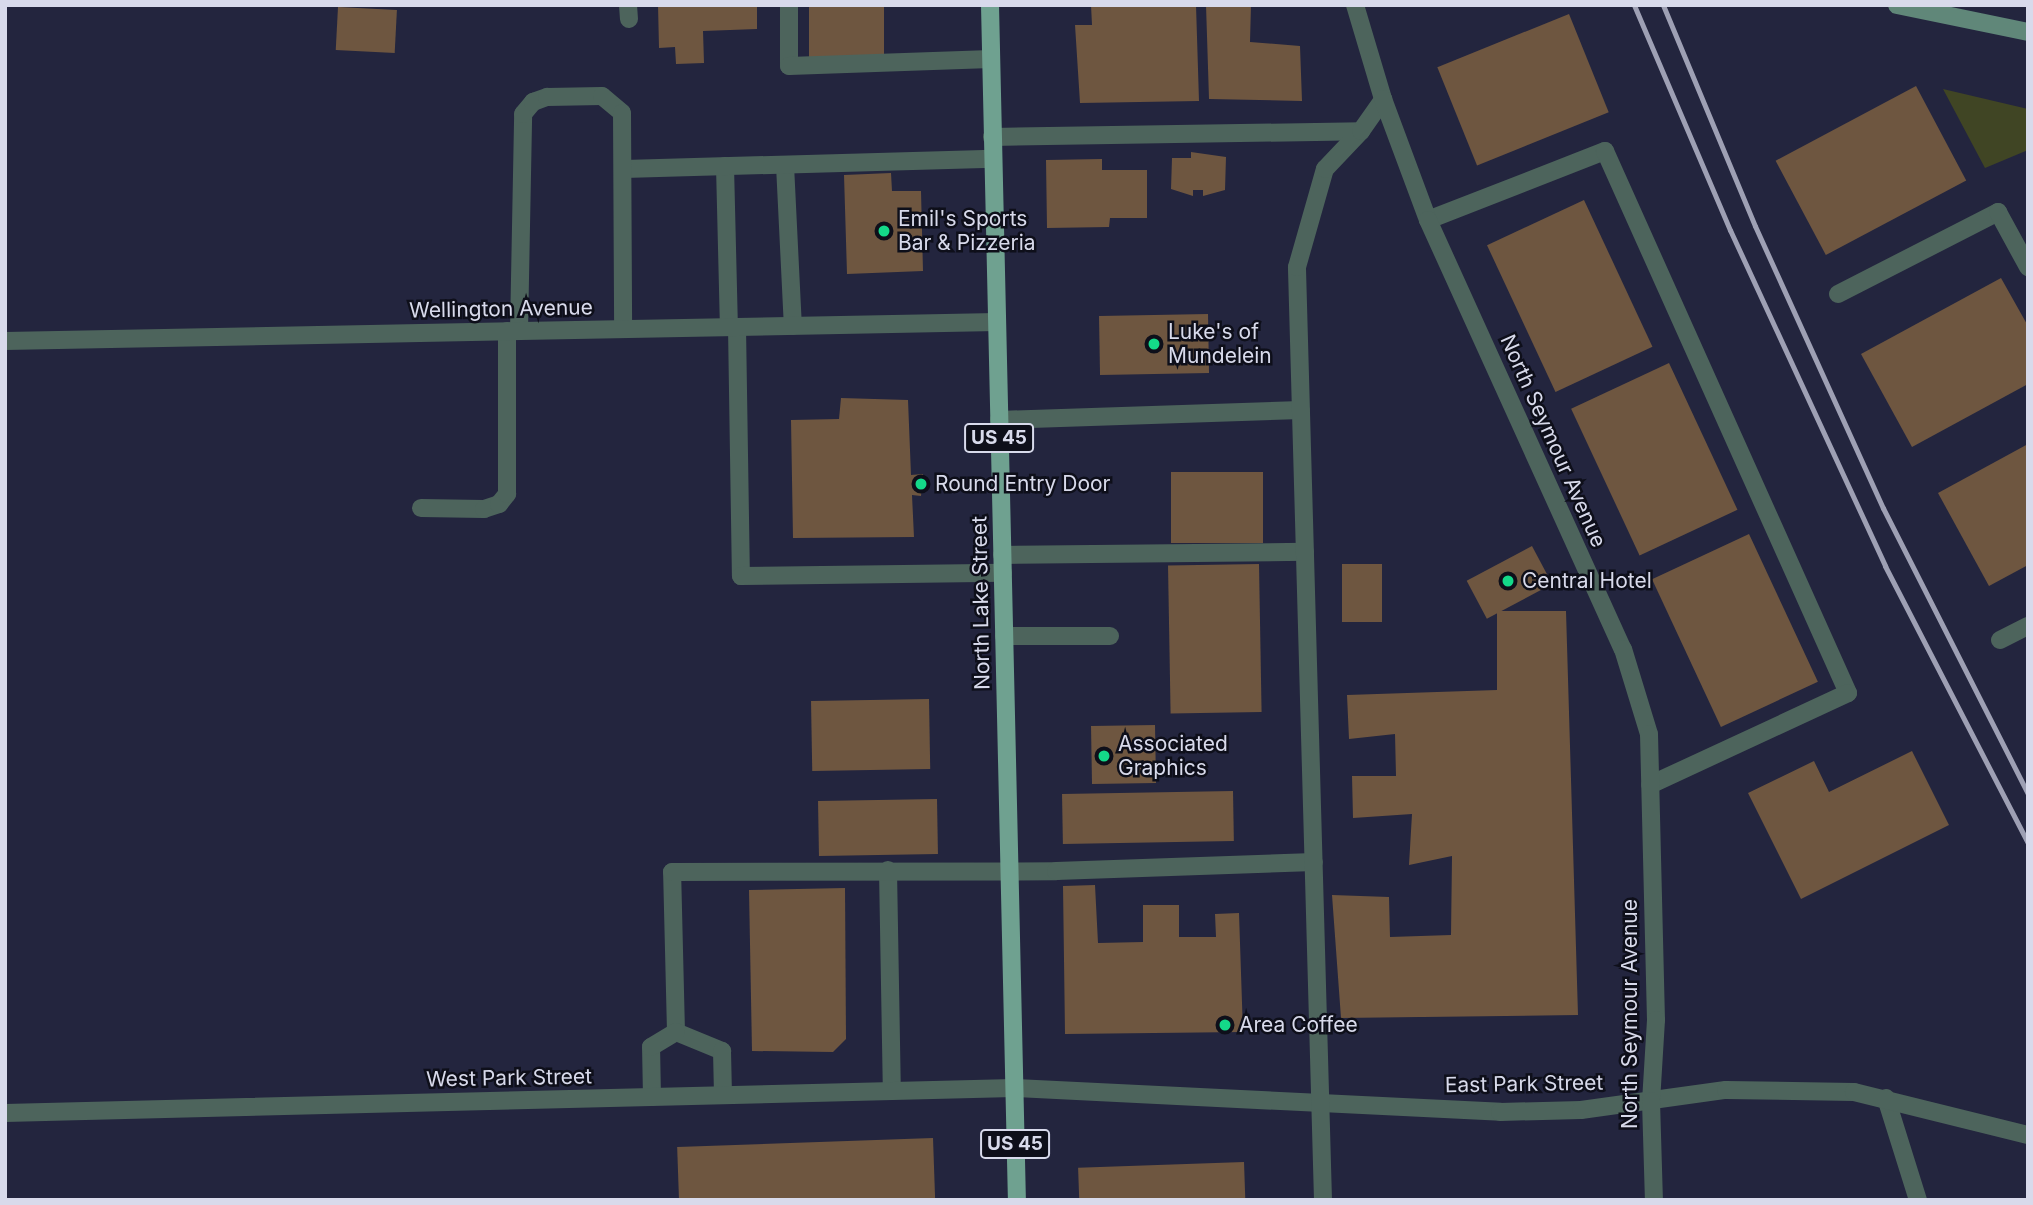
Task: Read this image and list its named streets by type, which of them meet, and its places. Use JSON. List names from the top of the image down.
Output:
{
  "streets": {
    "main road": ["US 45", "North Lake Street"],
    "street": [
      "Wellington Avenue",
      "North Seymour Avenue",
      "West Park Street",
      "East Park Street"
    ]
  },
  "crossings": [
    ["Wellington Avenue", "North Lake Street"],
    ["North Seymour Avenue", "East Park Street"],
    ["North Lake Street", "West Park Street"],
    ["North Lake Street", "East Park Street"],
    ["West Park Street", "East Park Street"]
  ],
  "places": [
    "Emil's Sports Bar & Pizzeria",
    "Luke's of Mundelein",
    "Round Entry Door",
    "Central Hotel",
    "Associated Graphics",
    "Area Coffee"
  ]
}
